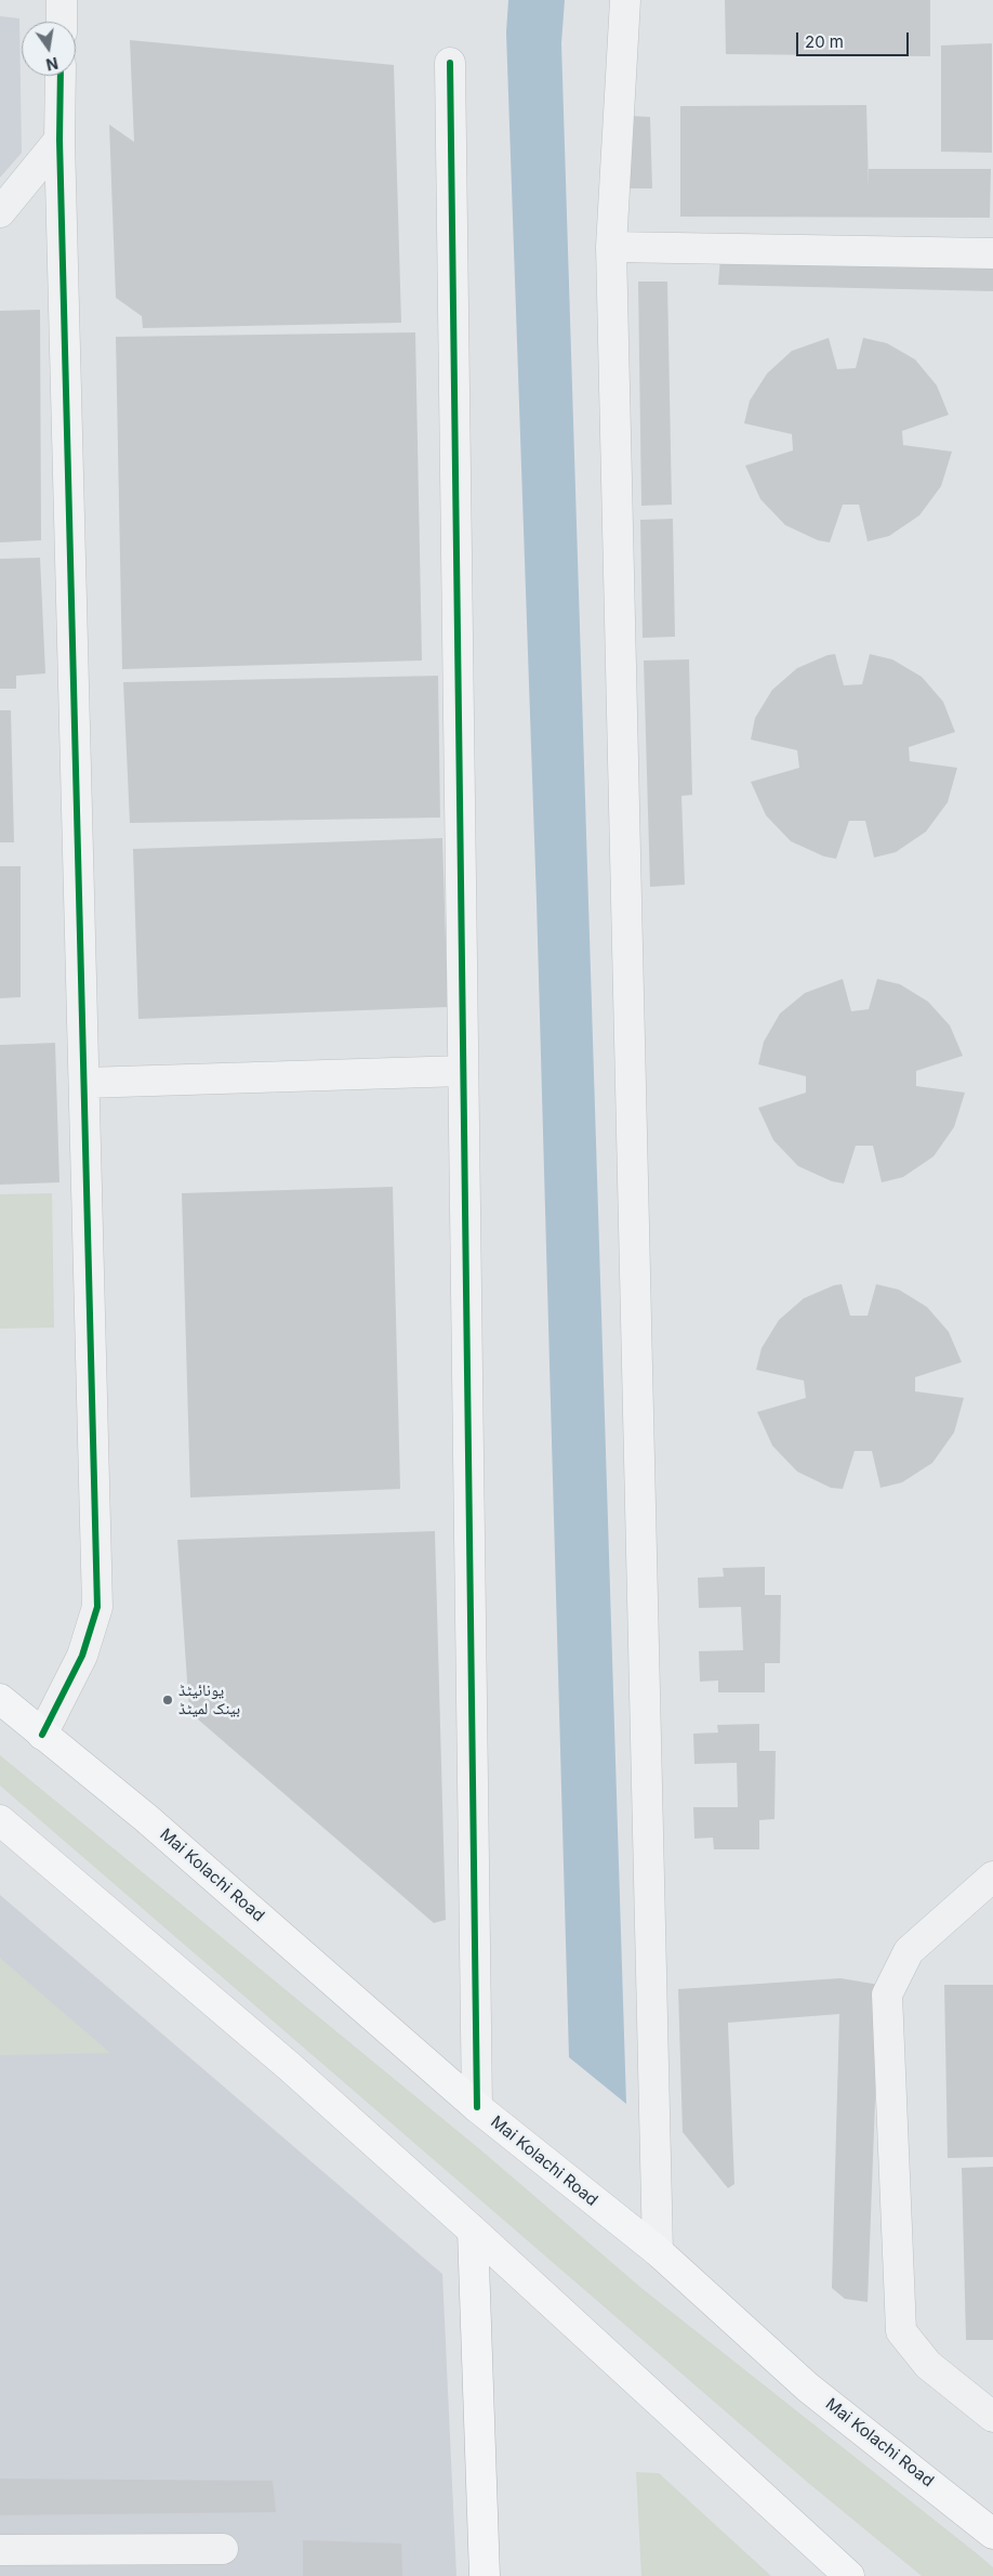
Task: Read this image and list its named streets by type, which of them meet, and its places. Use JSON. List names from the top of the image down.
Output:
{
  "streets": {
    "main road": ["Mai Kolachi Road"]
  },
  "places": ["یونائیٹڈ بینک لمیٹڈ"],
  "scale_bar": "20 m",
  "north": "bottom"
}
